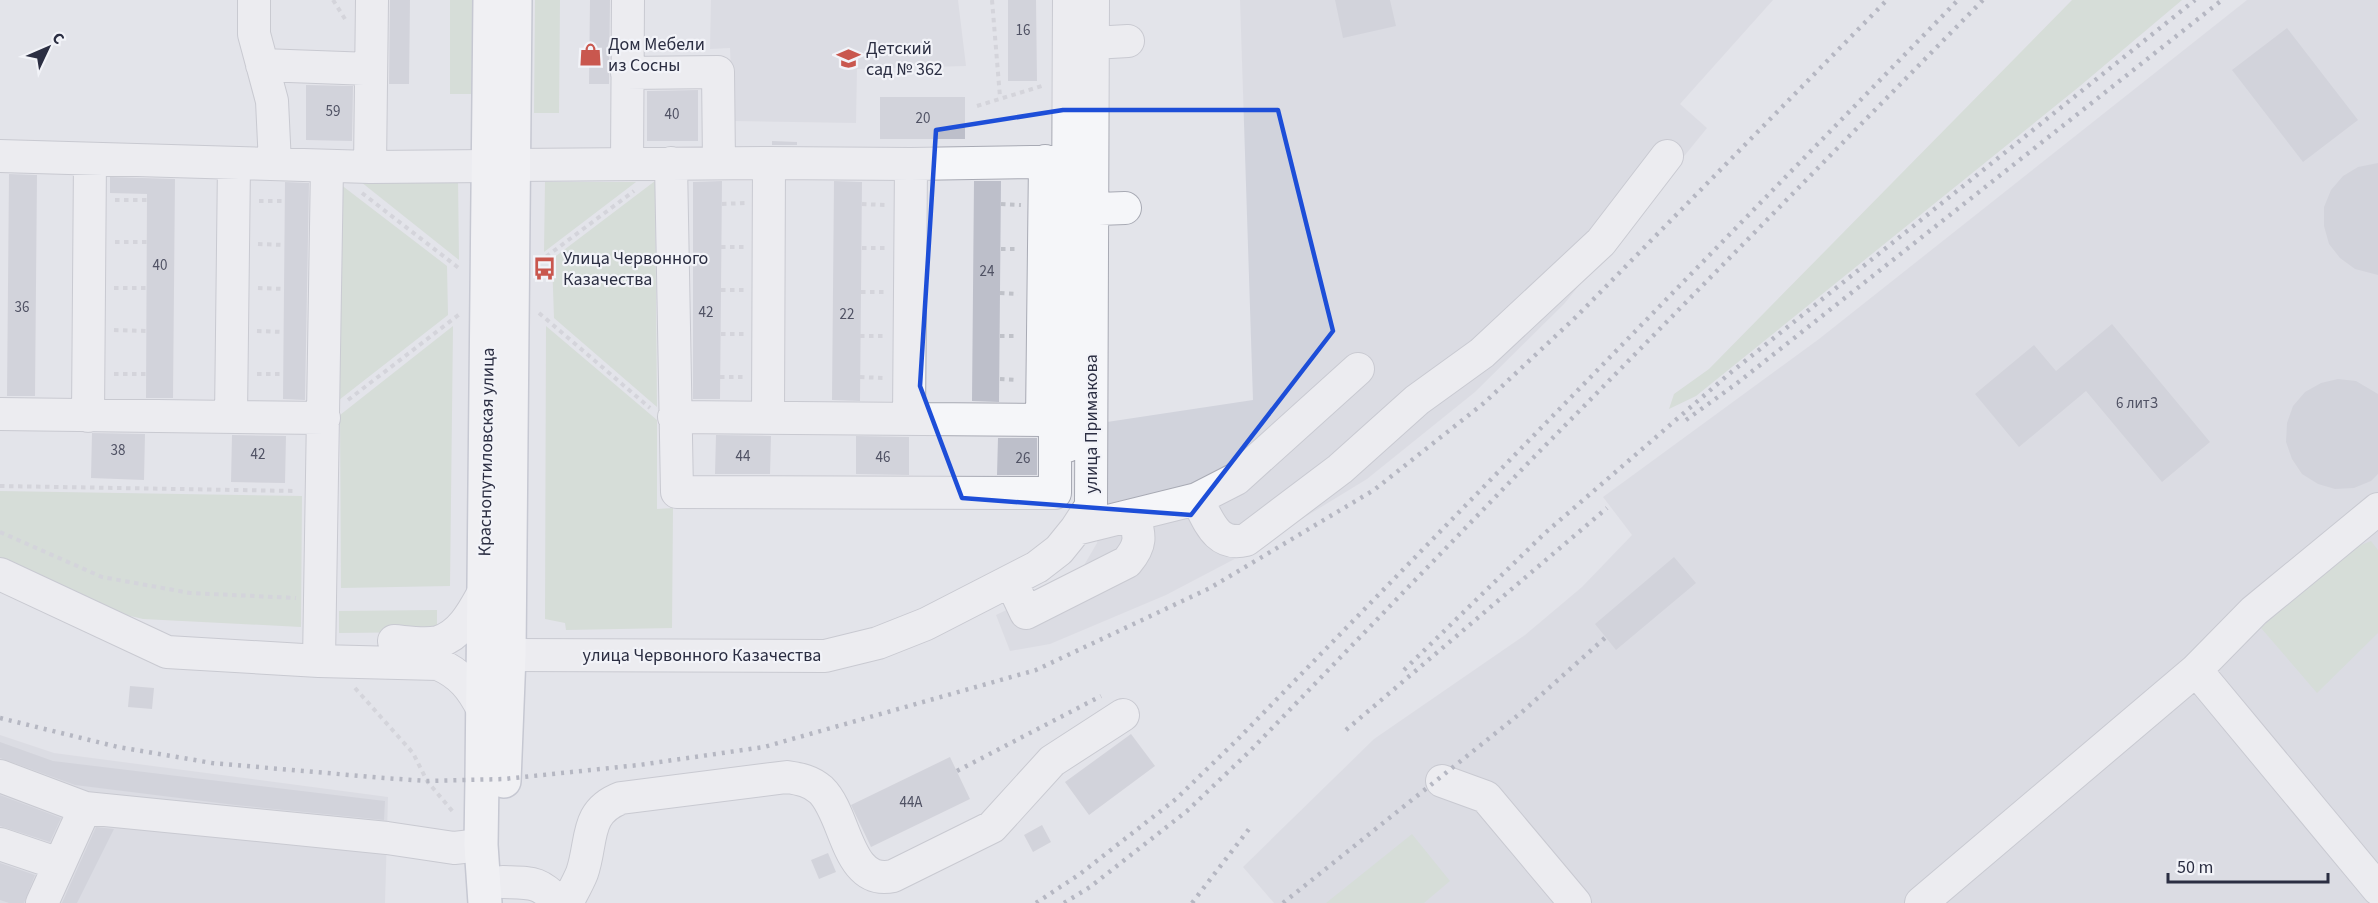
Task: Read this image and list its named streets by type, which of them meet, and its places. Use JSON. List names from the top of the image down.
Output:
{
  "streets": {
    "main road": ["Краснопутиловская улица"],
    "street": ["улица Примакова", "улица Червонного Казачества"]
  },
  "crossings": [
    ["улица Примакова", "улица Червонного Казачества"],
    ["Краснопутиловская улица", "улица Червонного Казачества"]
  ],
  "places": {
    "shop": ["Дом Мебели из Сосны"],
    "school or university": ["Детский сад № 362"],
    "bus stop": ["Улица Червонного Казачества"]
  },
  "house_numbers": [
    "16",
    "59",
    "40",
    "20",
    "40",
    "24",
    "36",
    "42",
    "22",
    "6 литЗ",
    "38",
    "42",
    "44",
    "46",
    "26",
    "44А"
  ],
  "scale_bar": "50 m",
  "north": "top right"
}
